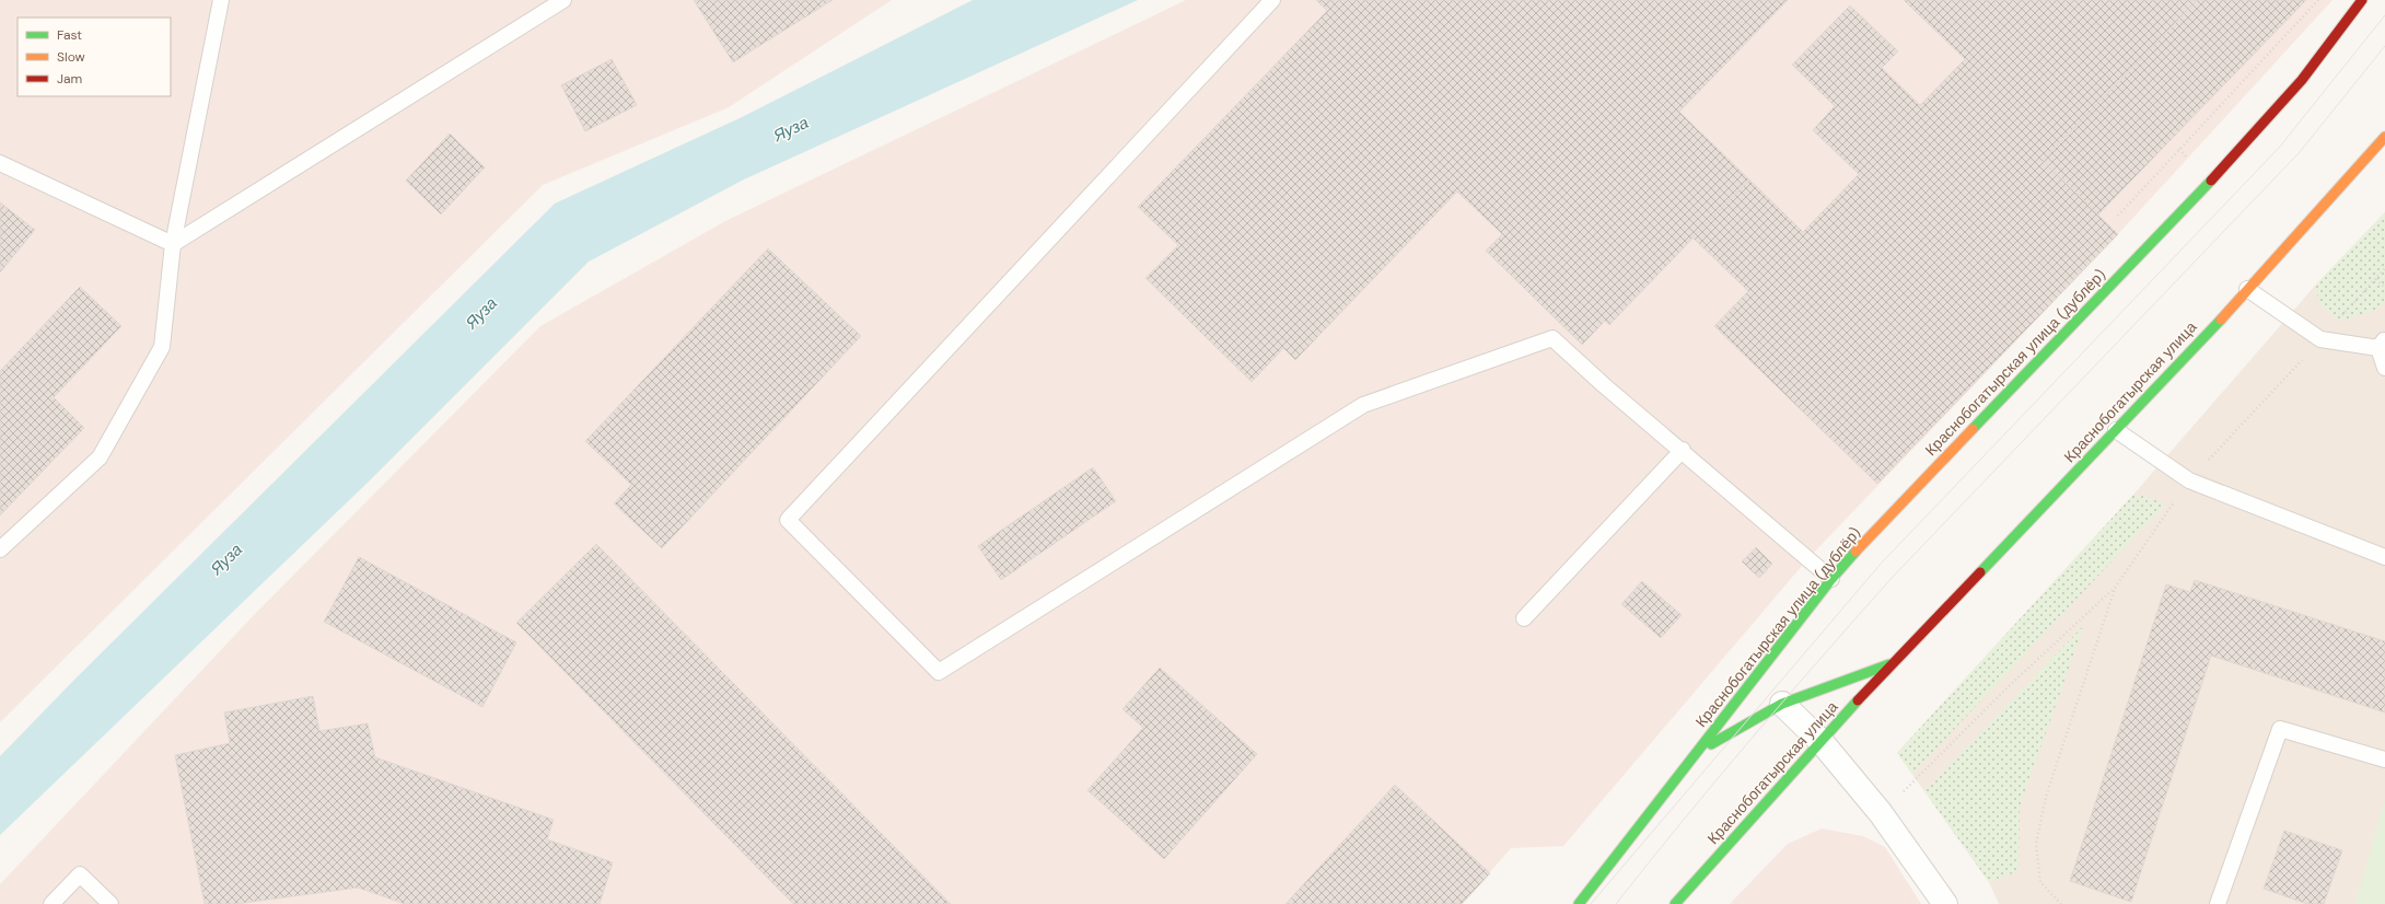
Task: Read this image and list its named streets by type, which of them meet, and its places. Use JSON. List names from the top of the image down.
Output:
{
  "streets": {
    "main road": ["Краснобогатырская улица (дублёр)", "Краснобогатырская улица"]
  },
  "crossings": [
    ["Краснобогатырская улица (дублёр)", "Краснобогатырская улица"]
  ],
  "water": ["Яуза"],
  "legend": ["Fast", "Slow", "Jam"]
}
